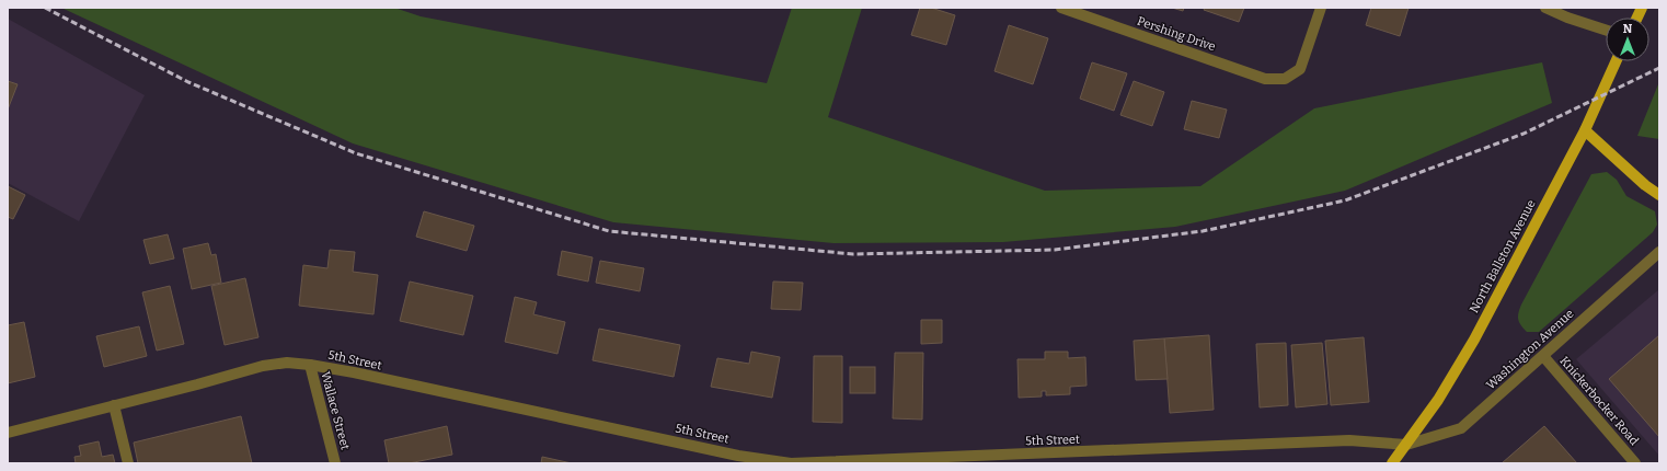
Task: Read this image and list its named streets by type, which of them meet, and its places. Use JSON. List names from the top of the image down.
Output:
{
  "streets": {
    "main road": ["North Ballston Avenue"],
    "street": [
      "Pershing Drive",
      "Washington Avenue",
      "5th Street",
      "Knickerbocker Road",
      "Wallace Street"
    ]
  },
  "crossings": [
    ["North Ballston Avenue", "Washington Avenue"],
    ["North Ballston Avenue", "5th Street"],
    ["Washington Avenue", "5th Street"],
    ["Washington Avenue", "Knickerbocker Road"],
    ["5th Street", "Wallace Street"]
  ],
  "north": "top"
}
